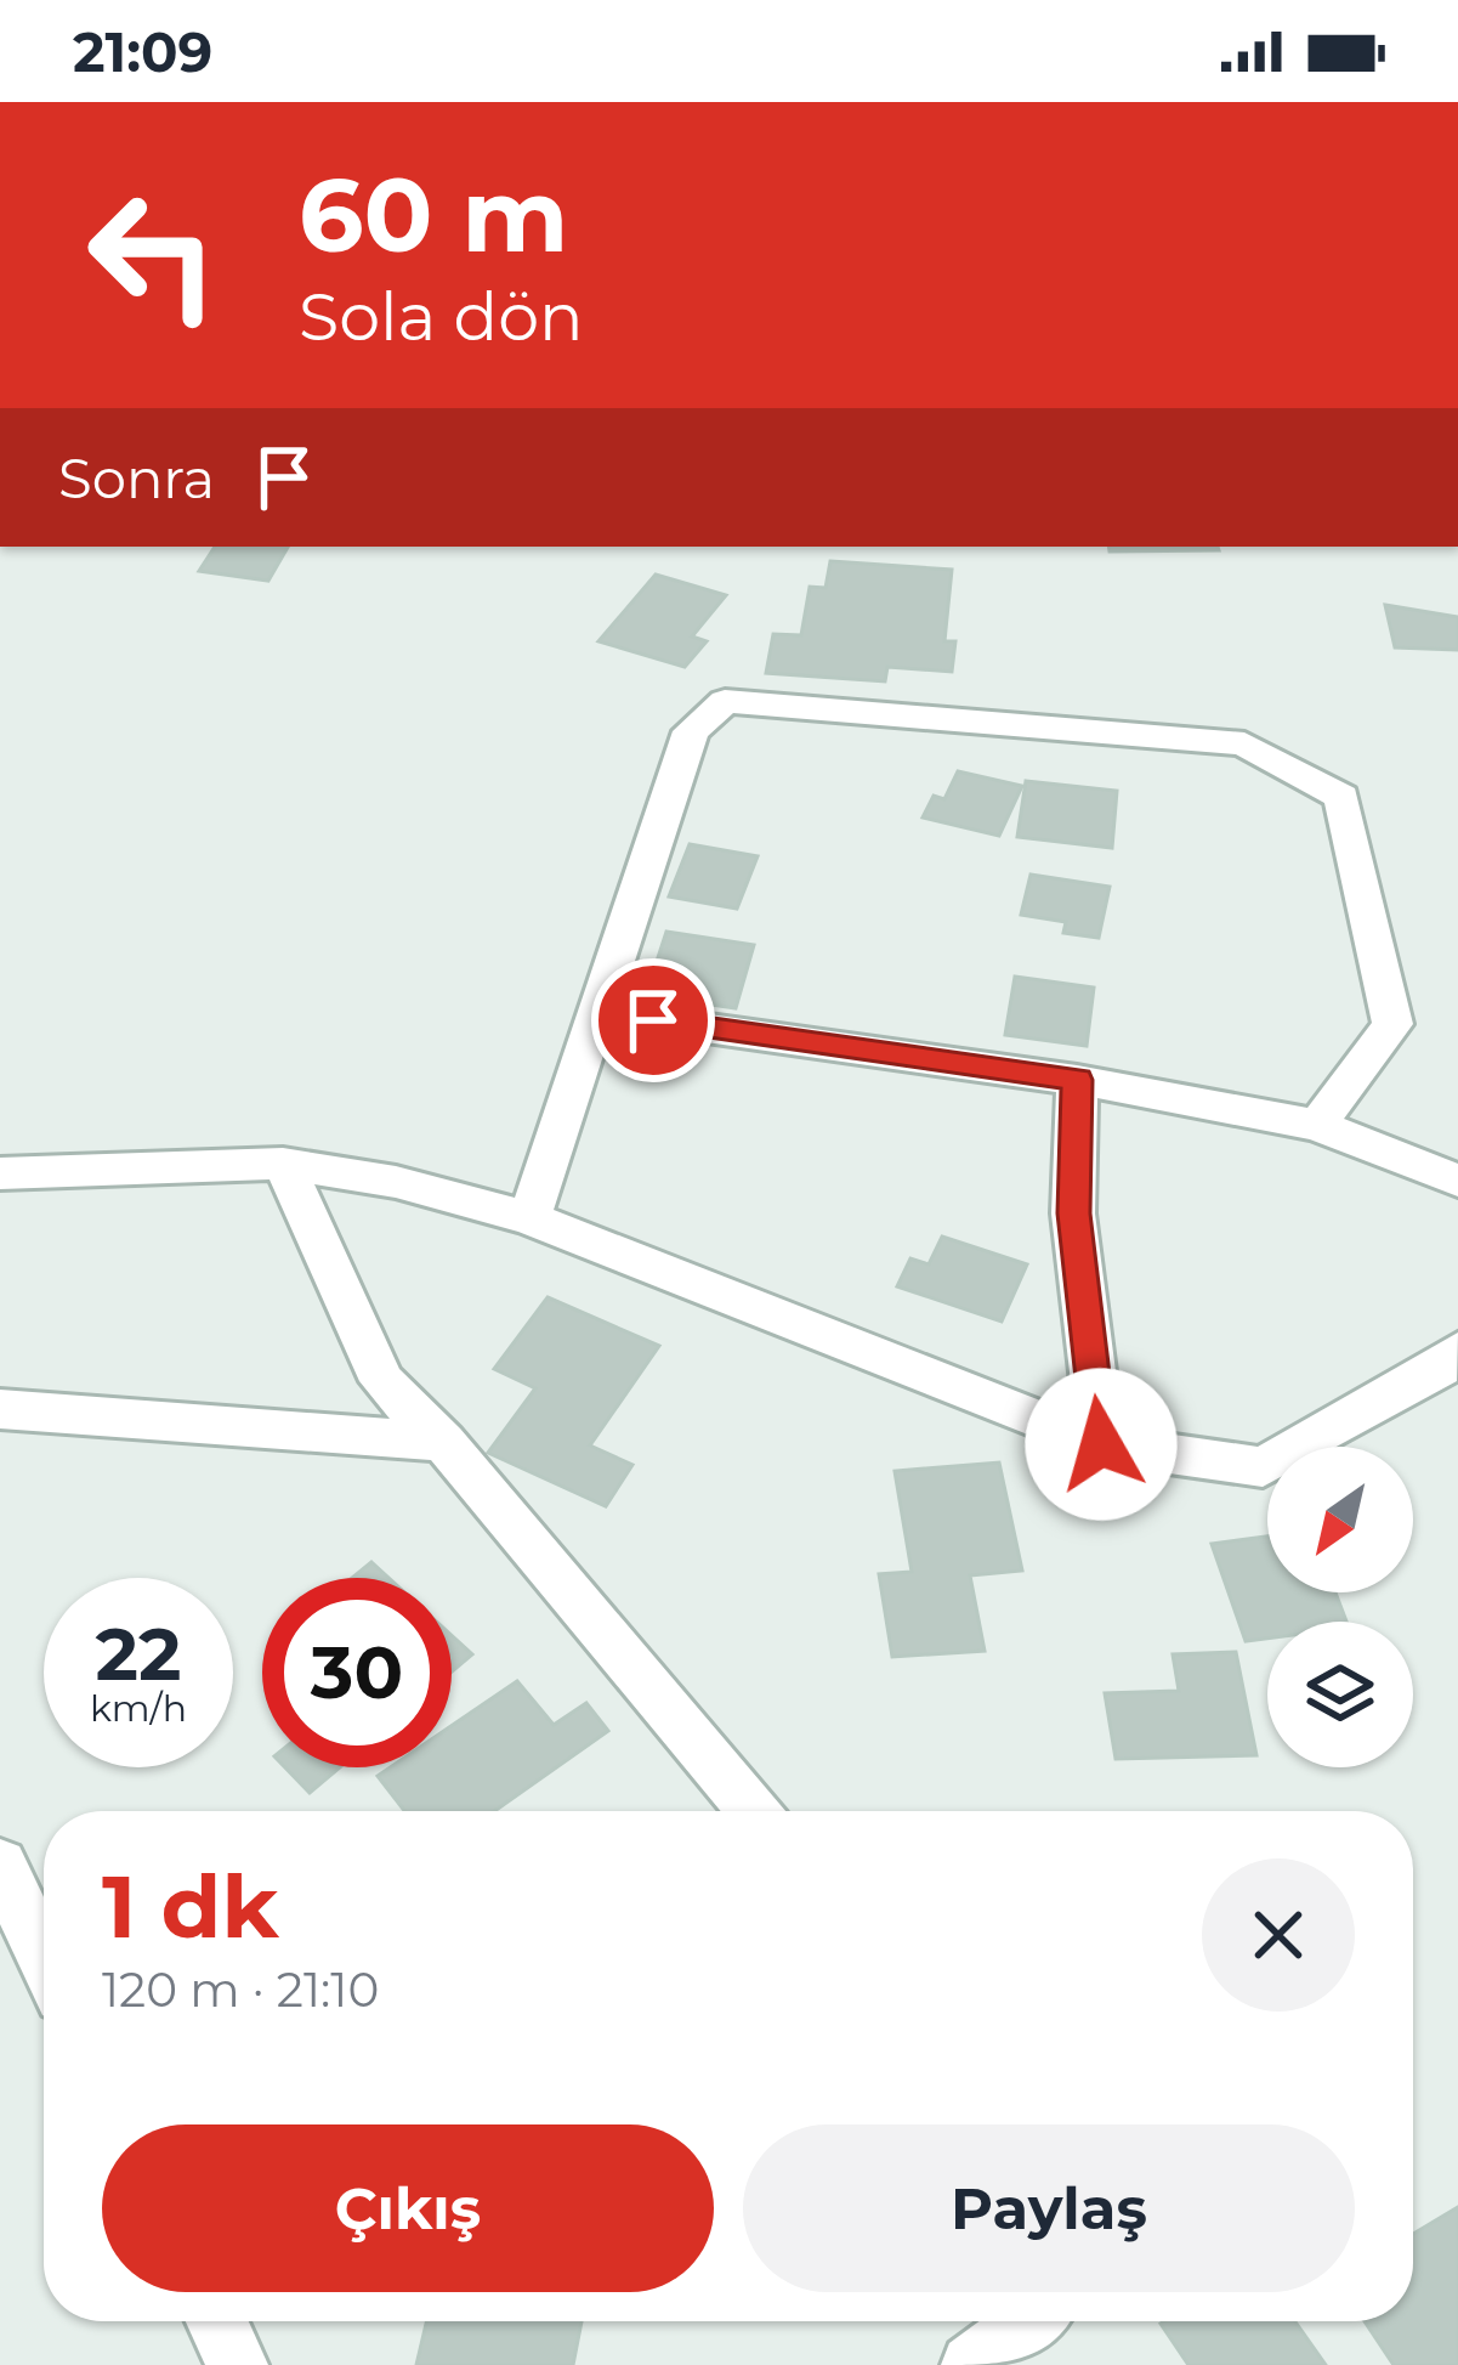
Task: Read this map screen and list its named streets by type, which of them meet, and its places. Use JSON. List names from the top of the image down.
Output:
{
  "north": "bottom left",
  "page": {
    "status": "21:09",
    "turn": ["60 m", "Sola dön"],
    "then": "Sonra",
    "speed": "22 km/h",
    "limit": "30",
    "heading": ["1 dk", "120 m · 21:10"],
    "buttons": ["Çıkış", "Paylaş"]
  }
}
